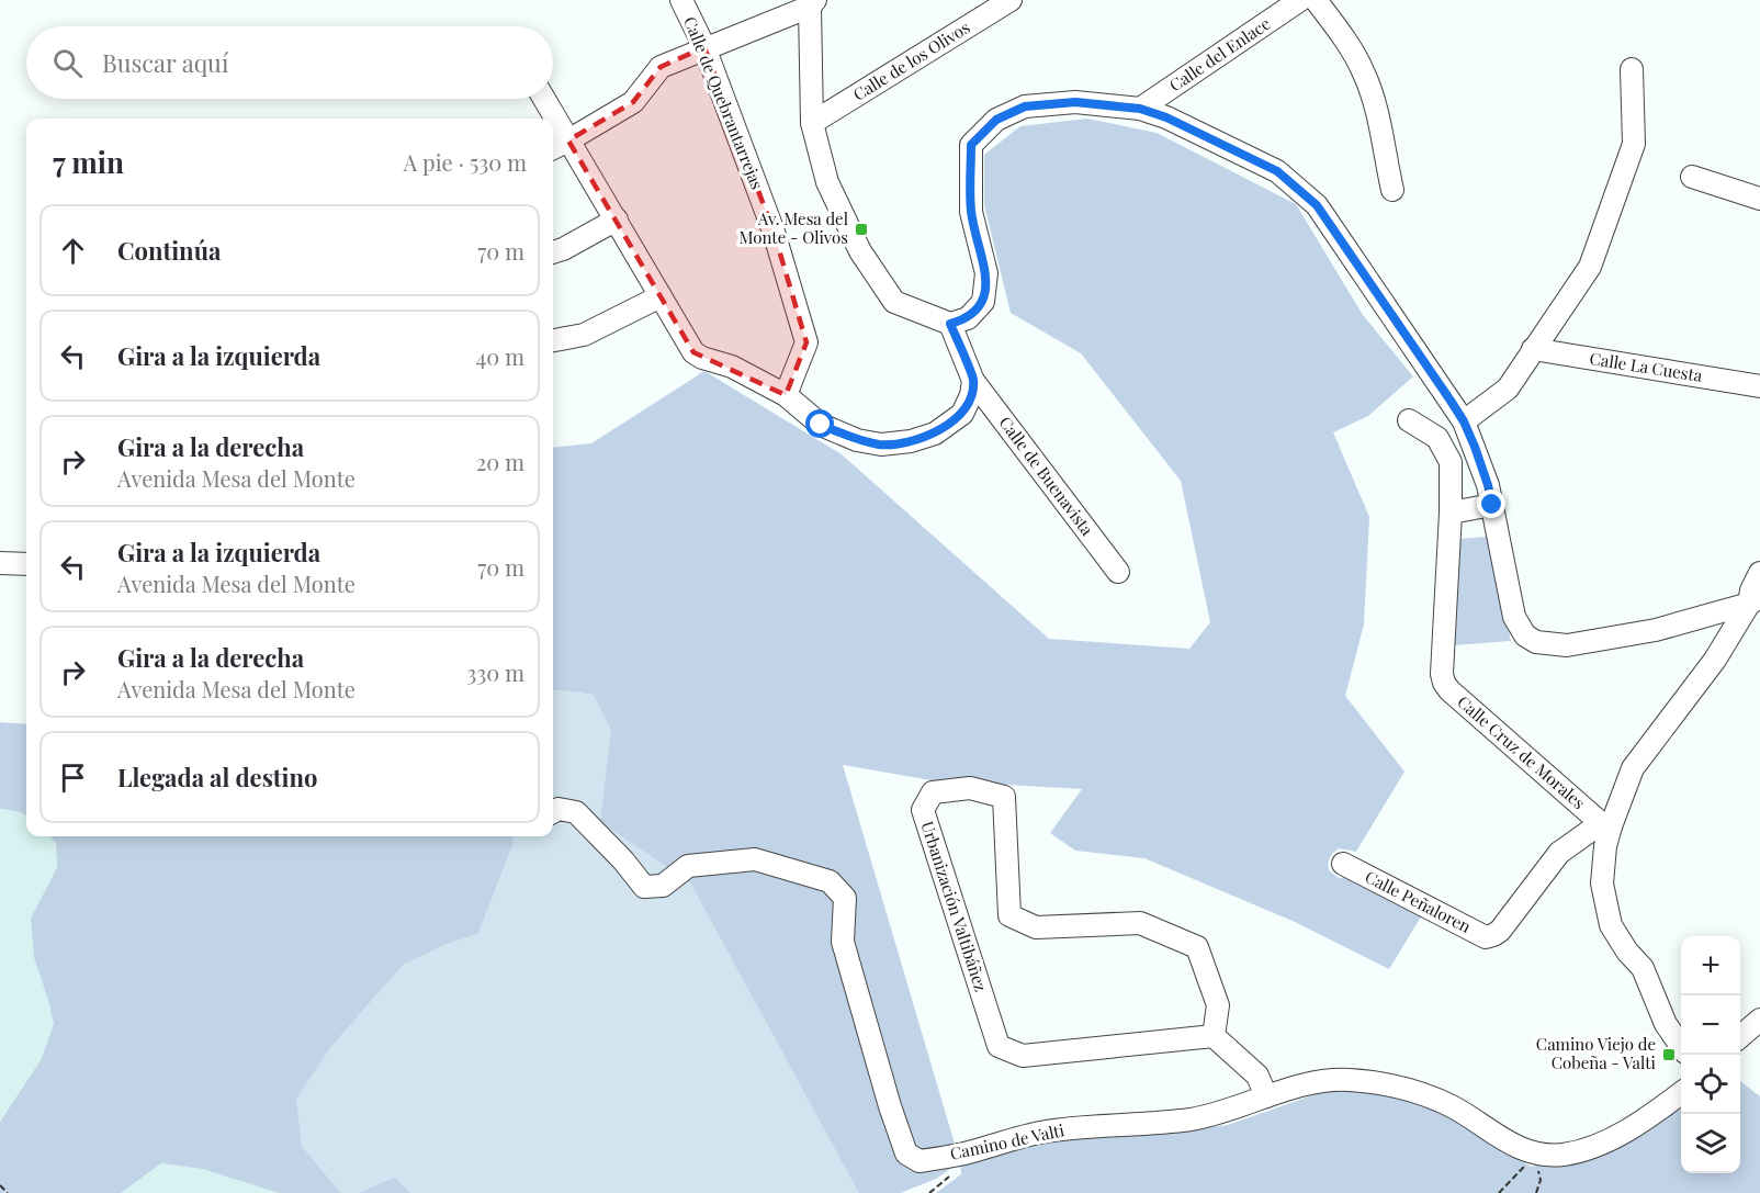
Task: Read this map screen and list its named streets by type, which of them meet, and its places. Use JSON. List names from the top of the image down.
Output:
{
  "streets": {
    "street": [
      "Calle del Enlace",
      "Calle de los Olivos",
      "Calle de Quebrantarrejas",
      "Calle La Cuesta",
      "Calle de Buenavista",
      "Calle Cruz de Morales",
      "Calle Peñaloren",
      "Urbanización Valtibáñez",
      "Camino de Valti"
    ]
  },
  "crossings": [
    ["Calle Cruz de Morales", "Calle Peñaloren"]
  ],
  "places": {
    "transit": ["Av. Mesa del Monte - Olivos", "Camino Viejo de Cobeña - Valti"]
  },
  "page": {
    "search": "Buscar aquí",
    "heading": ["7 min", "A pie · 530 m"],
    "list": [
      ["Continúa", "70 m"],
      ["Gira a la izquierda", "40 m"],
      ["Gira a la derecha", "Avenida Mesa del Monte", "20 m"],
      ["Gira a la izquierda", "Avenida Mesa del Monte", "70 m"],
      ["Gira a la derecha", "Avenida Mesa del Monte", "330 m"],
      "Llegada al destino"
    ],
    "map_buttons": ["+", "−"]
  }
}
